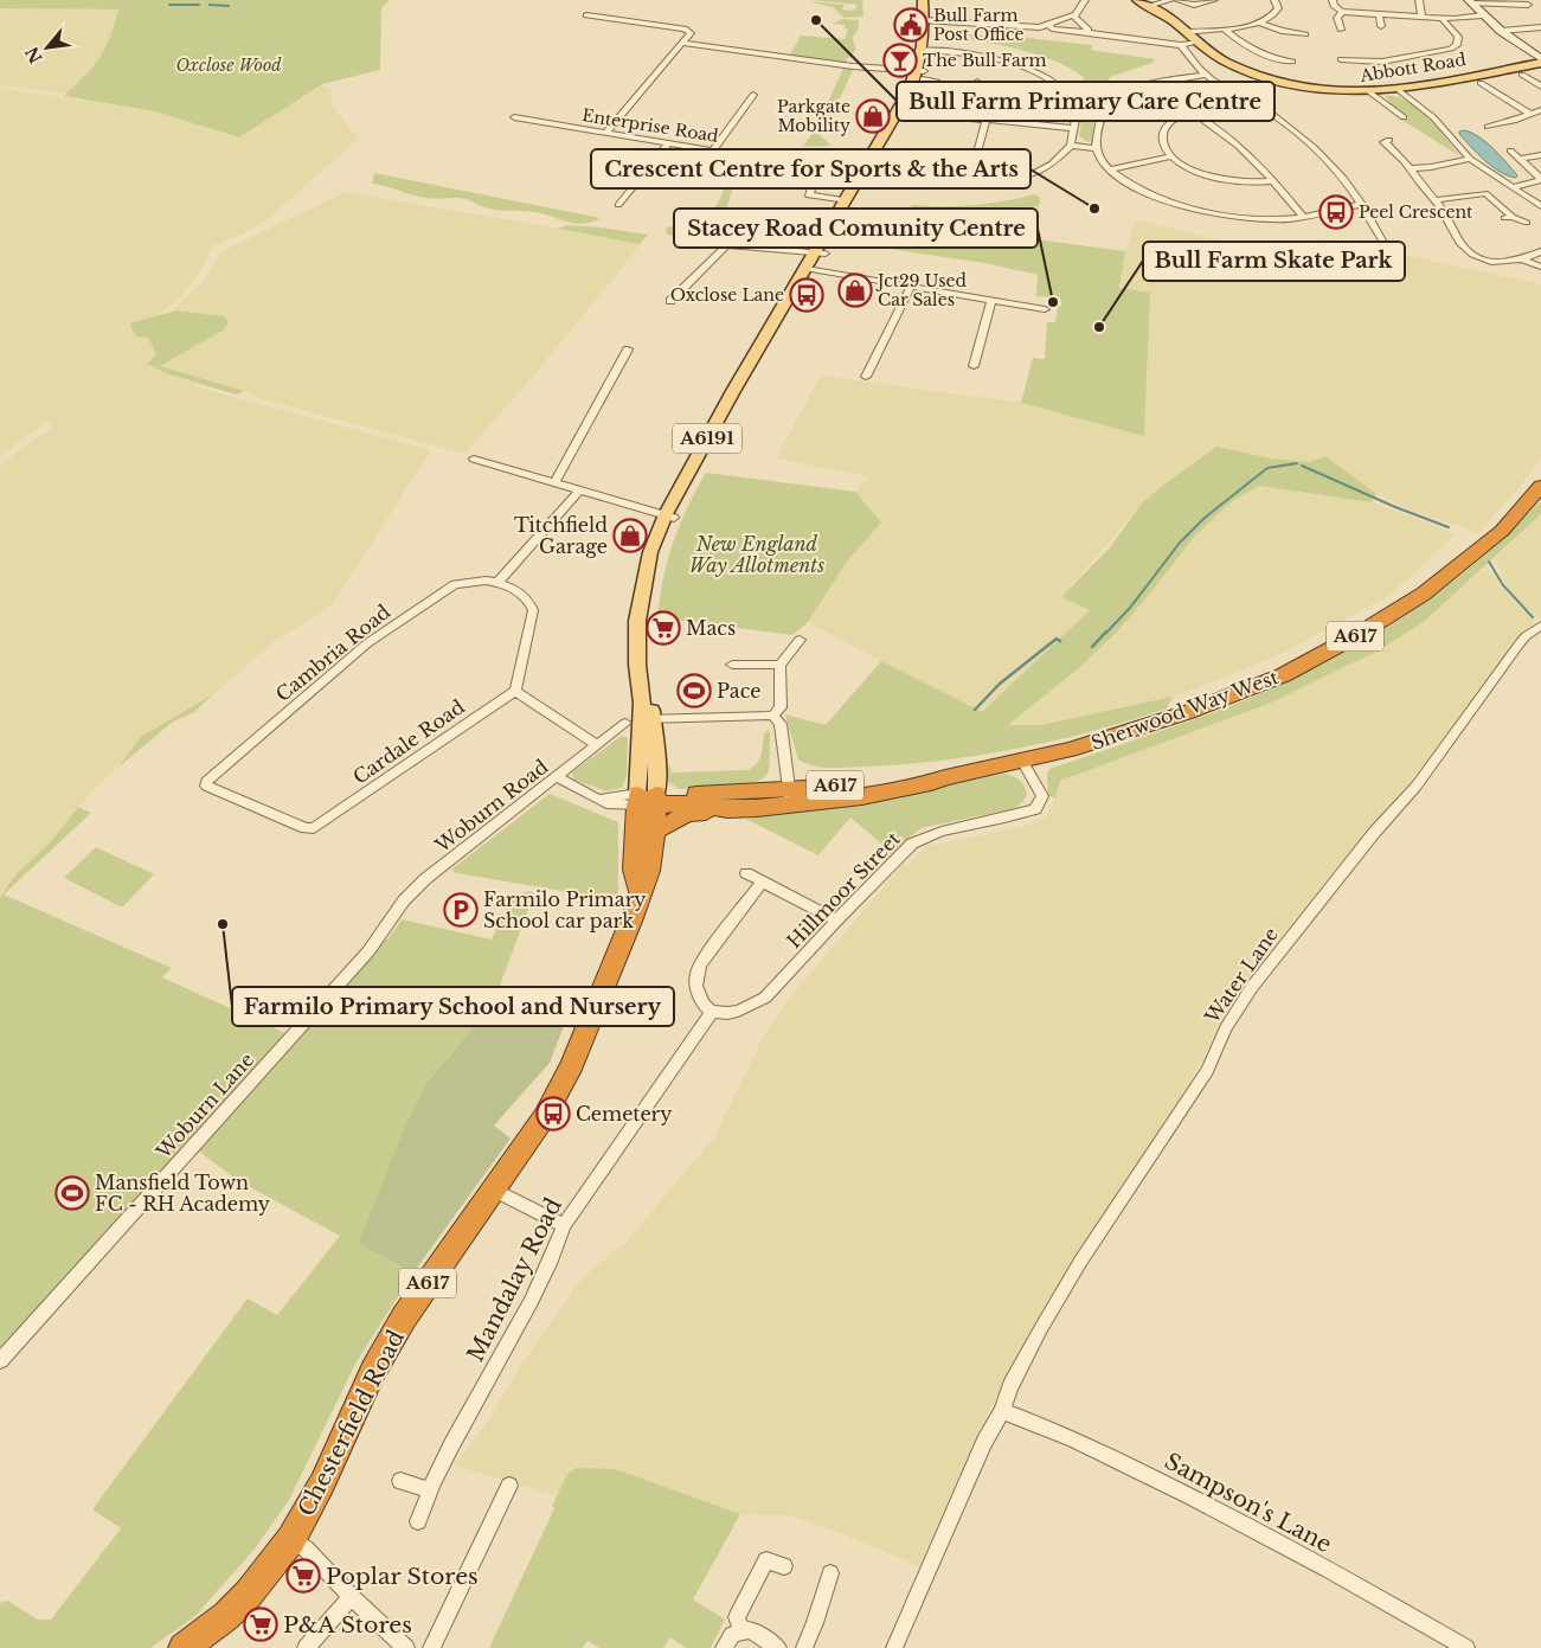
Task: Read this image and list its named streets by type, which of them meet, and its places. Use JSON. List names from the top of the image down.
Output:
{
  "streets": {
    "highway": ["A617", "Sherwood Way West", "Chesterfield Road"],
    "main road": ["Abbott Road", "A6191"],
    "street": [
      "Enterprise Road",
      "Cambria Road",
      "Cardale Road",
      "Woburn Road",
      "Hillmoor Street",
      "Water Lane",
      "Woburn Lane",
      "Mandalay Road",
      "Sampson's Lane"
    ]
  },
  "crossings": [
    ["Enterprise Road", "A6191"],
    ["A6191", "A617"],
    ["A6191", "Sherwood Way West"],
    ["A6191", "Woburn Road"],
    ["A617", "Sherwood Way West"],
    ["A617", "Chesterfield Road"],
    ["Cambria Road", "Cardale Road"],
    ["Sherwood Way West", "Hillmoor Street"],
    ["Woburn Road", "Woburn Lane"],
    ["Hillmoor Street", "Mandalay Road"],
    ["Water Lane", "Sampson's Lane"]
  ],
  "parks": ["Oxclose Wood", "New England Way Allotments"],
  "places": {
    "other": [
      "Bull Farm Primary Care Centre",
      "Crescent Centre for Sports & the Arts",
      "Stacey Road Comunity Centre",
      "Bull Farm Skate Park",
      "Farmilo Primary School and Nursery"
    ],
    "public building": ["Bull Farm Post Office"],
    "bar": ["The Bull Farm"],
    "shop": ["Parkgate Mobility", "Jct29 Used Car Sales", "Titchfield Garage"],
    "bus stop": ["Peel Crescent", "Oxclose Lane", "Cemetery"],
    "supermarket": ["Macs", "Poplar Stores", "P&A Stores"],
    "sports": ["Pace", "Mansfield Town FC - RH Academy"],
    "parking": ["Farmilo Primary School car park"]
  },
  "north": "bottom left"
}
